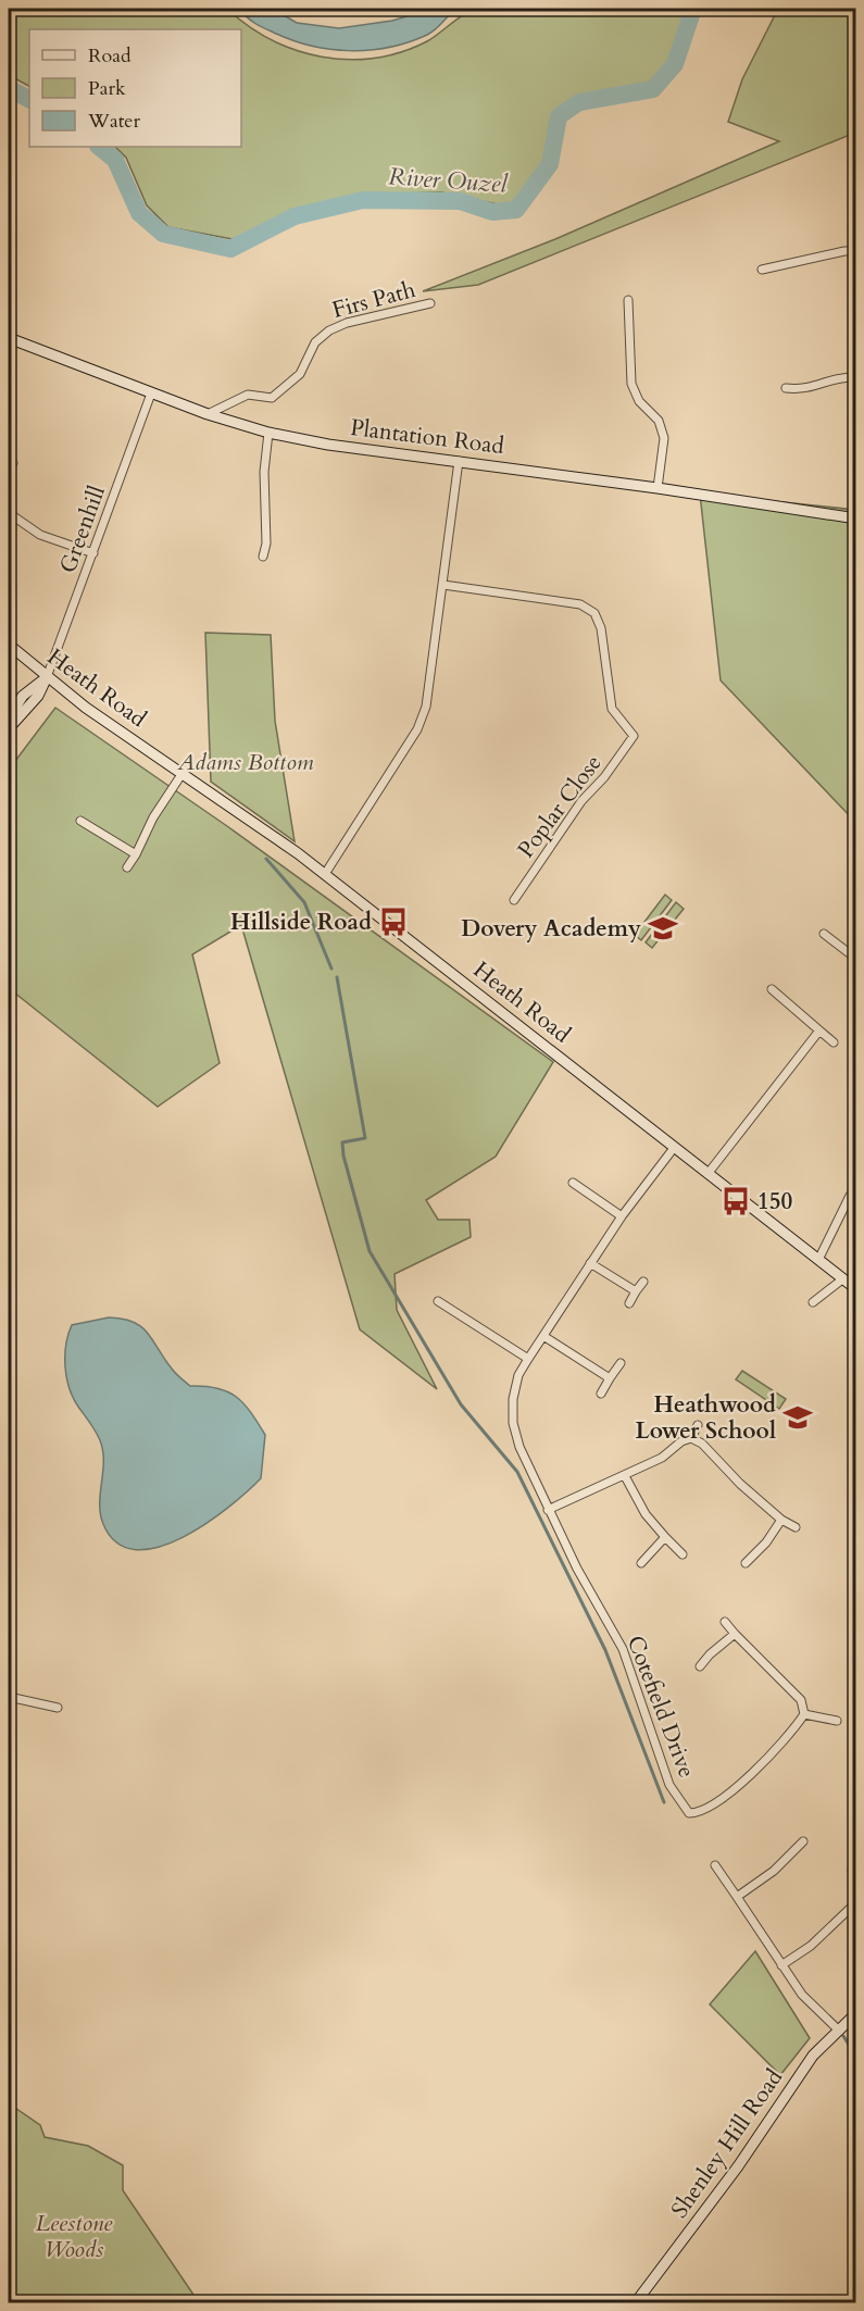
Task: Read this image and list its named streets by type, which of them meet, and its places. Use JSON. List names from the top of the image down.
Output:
{
  "streets": {
    "street": [
      "Firs Path",
      "Plantation Road",
      "Greenhill",
      "Heath Road",
      "Poplar Close",
      "Cotefield Drive",
      "Shenley Hill Road"
    ]
  },
  "crossings": [
    ["Firs Path", "Plantation Road"],
    ["Plantation Road", "Greenhill"],
    ["Greenhill", "Heath Road"],
    ["Heath Road", "Cotefield Drive"]
  ],
  "water": ["River Ouzel"],
  "parks": ["Adams Bottom", "Leestone Woods"],
  "places": {
    "bus stop": ["Hillside Road", "150"],
    "school or university": ["Dovery Academy", "Heathwood Lower School"]
  },
  "legend": ["Road", "Park", "Water"]
}
